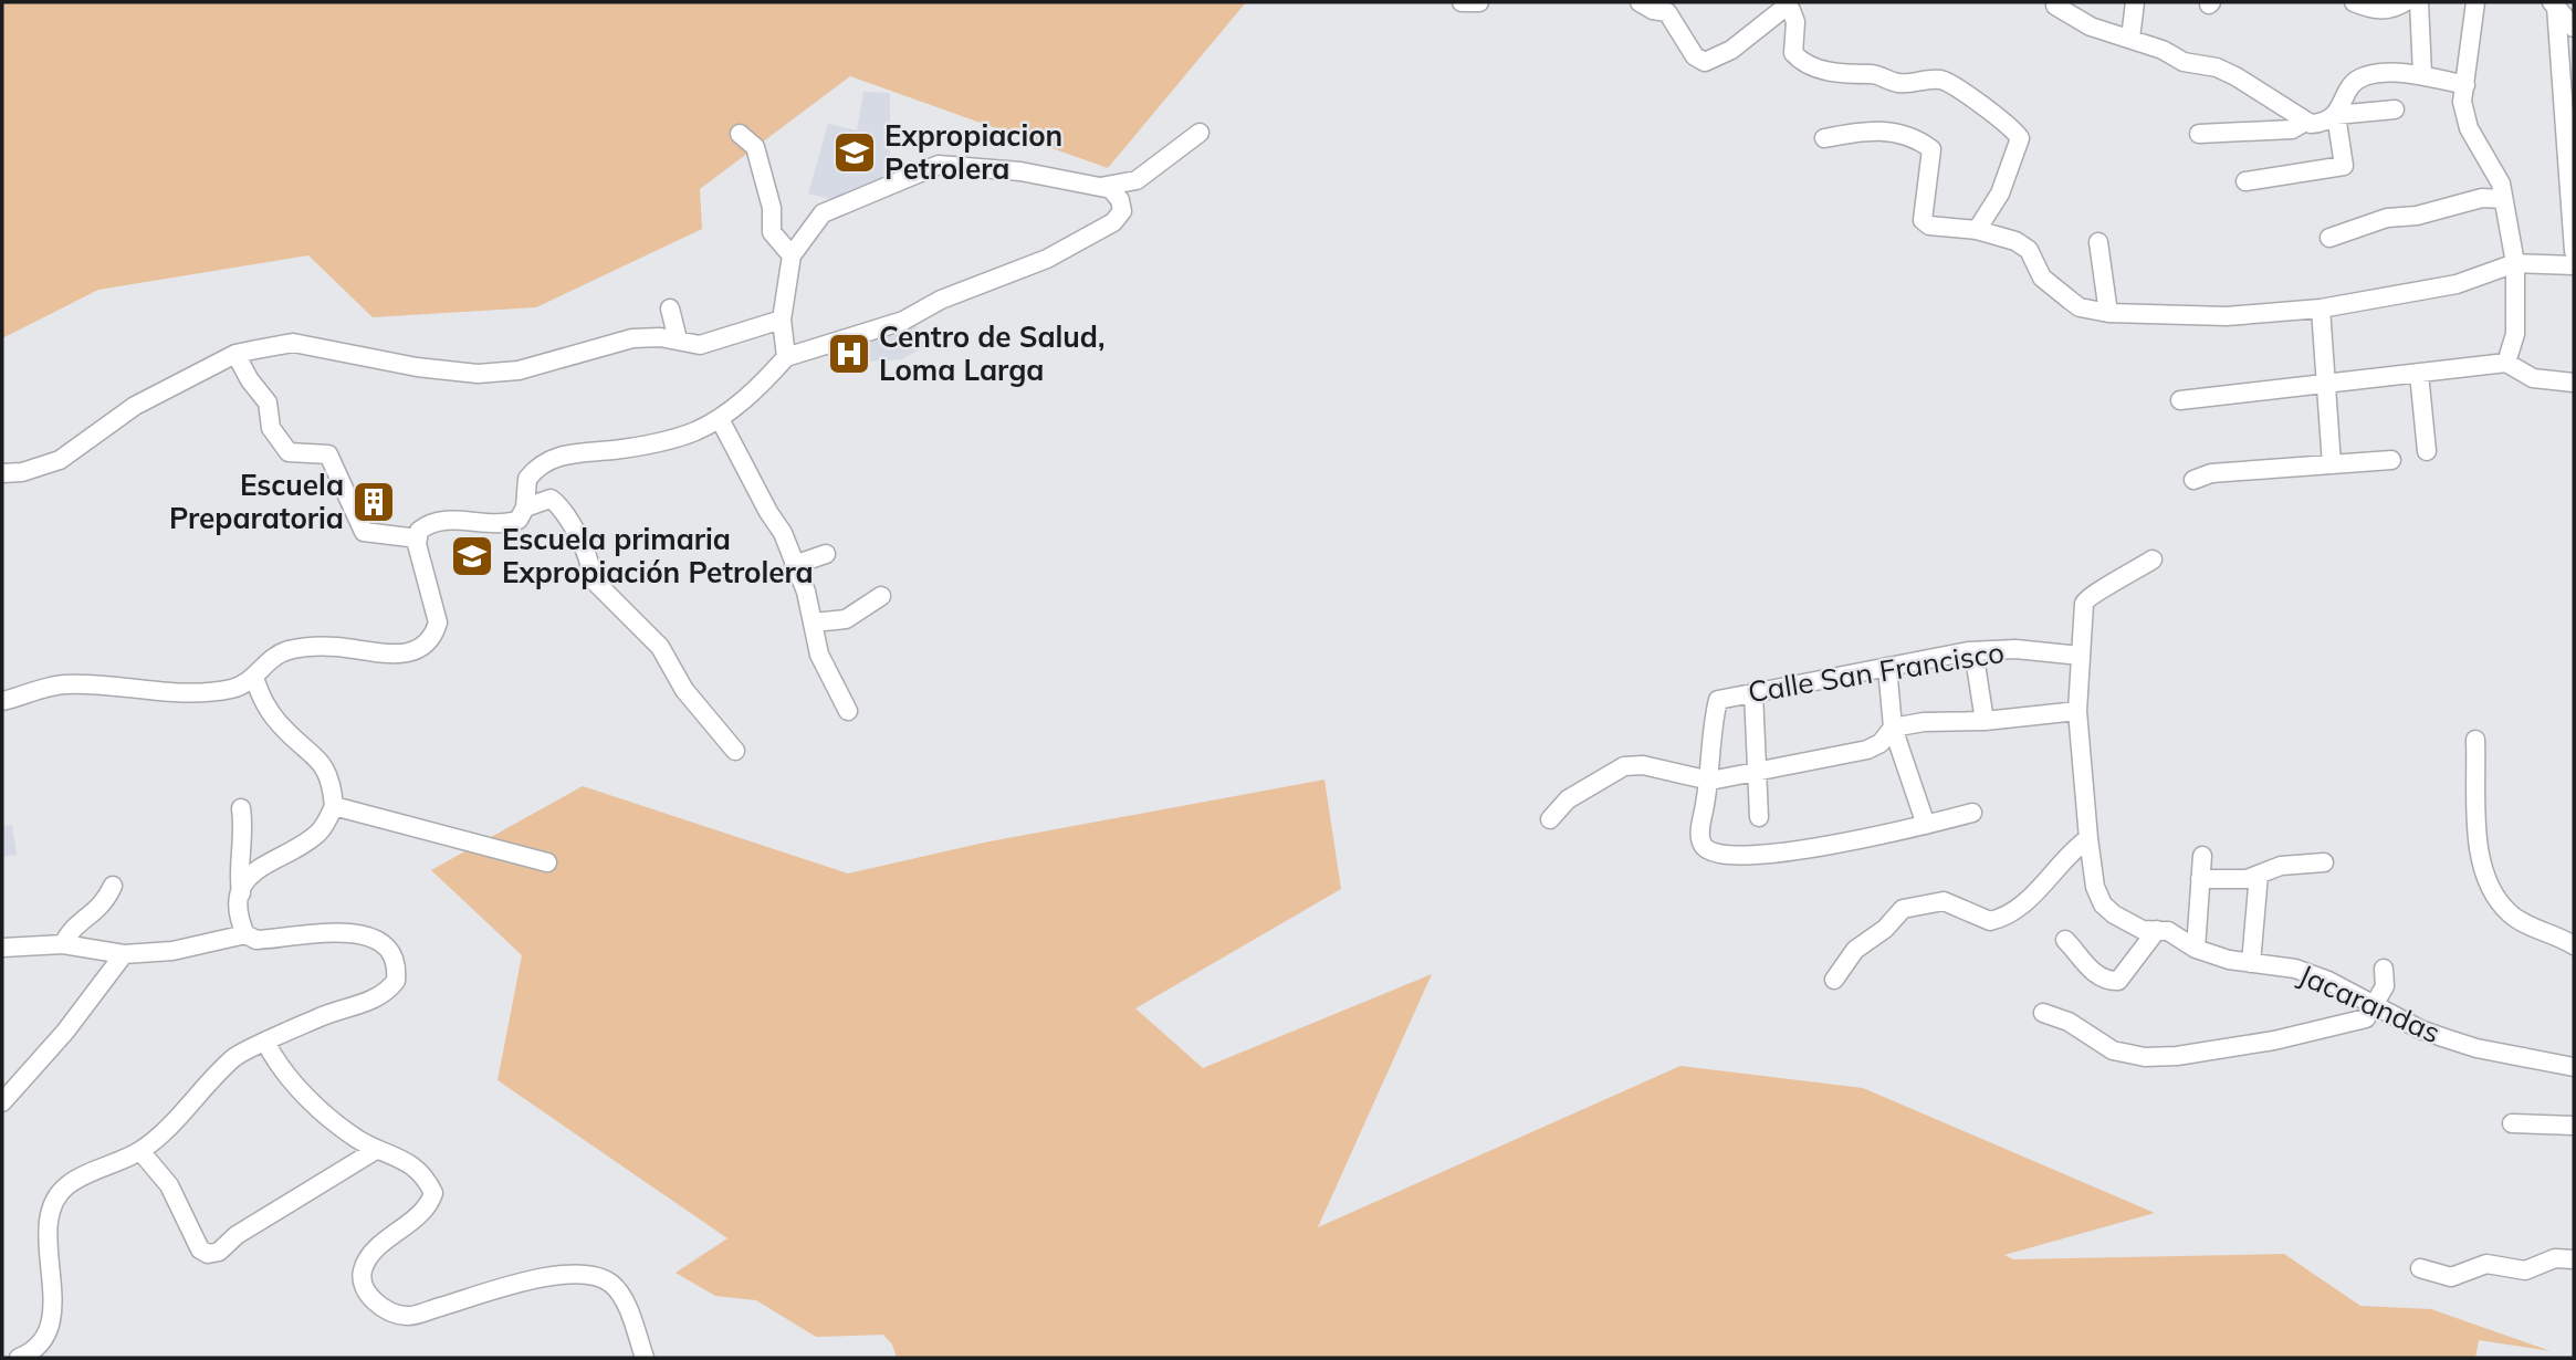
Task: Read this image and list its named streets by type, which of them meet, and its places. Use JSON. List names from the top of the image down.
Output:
{
  "streets": {
    "street": ["Calle San Francisco", "Jacarandas"]
  },
  "places": {
    "school or university": ["Expropiacion Petrolera", "Escuela primaria Expropiación Petrolera"],
    "hospital": ["Centro de Salud, Loma Larga"],
    "building": ["Escuela Preparatoria"]
  }
}
